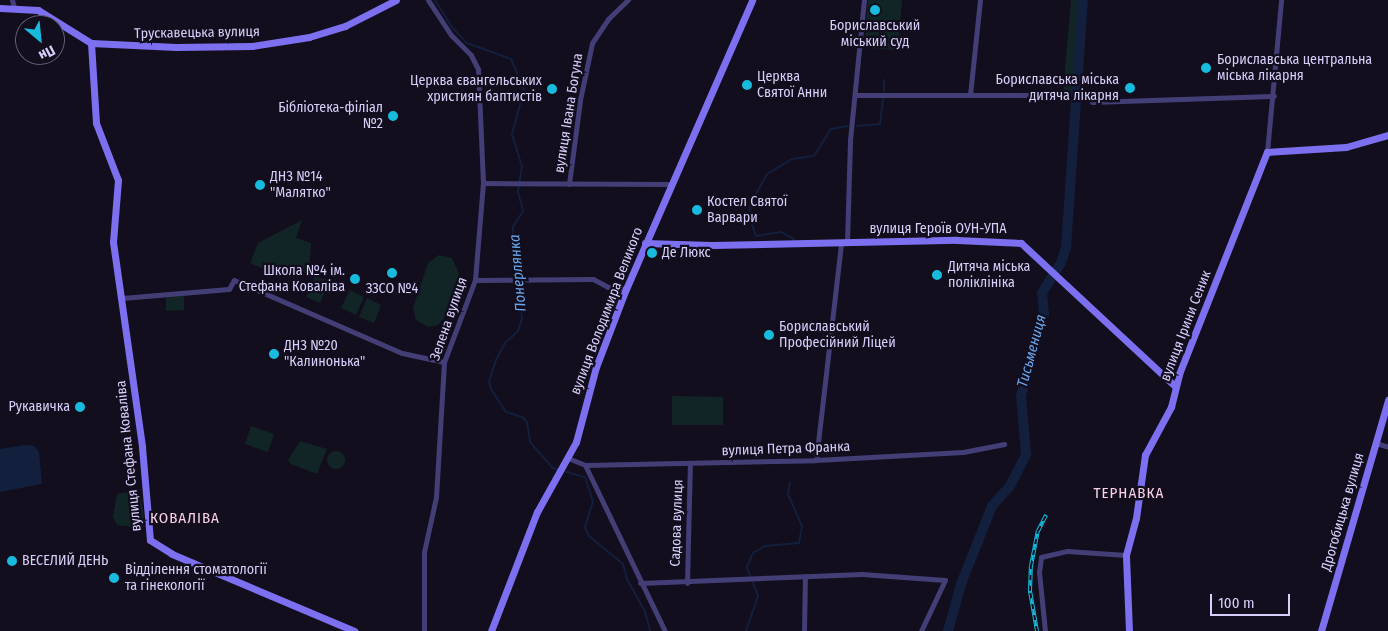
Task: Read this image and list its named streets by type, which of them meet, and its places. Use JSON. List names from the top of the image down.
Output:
{
  "streets": {
    "street": [
      "Трускавецька вулиця",
      "вулиця Івана Богуна",
      "вулиця Героїв ОУН-УПА",
      "вулиця Володимира Великого",
      "Зелена вулиця",
      "вулиця Ірини Сеник",
      "вулиця Петра Франка",
      "вулиця Стефана Коваліва",
      "Дрогобицька вулиця",
      "Садова вулиця"
    ]
  },
  "crossings": [
    ["Трускавецька вулиця", "вулиця Стефана Коваліва"],
    ["вулиця Героїв ОУН-УПА", "вулиця Володимира Великого"],
    ["вулиця Героїв ОУН-УПА", "вулиця Ірини Сеник"],
    ["вулиця Володимира Великого", "вулиця Петра Франка"],
    ["вулиця Петра Франка", "Садова вулиця"]
  ],
  "districts": ["ТЕРНАВКА", "КОВАЛІВА"],
  "water": ["Понерлянка", "Тисьмениця"],
  "places": [
    "Бориславський міський суд",
    "Бориславська центральна міська лікарня",
    "Церква Святої Анни",
    "Бориславська міська дитяча лікарня",
    "Церква євангельських християн баптистів",
    "Бібліотека-філіал №2",
    "ДНЗ №14 \"Малятко\"",
    "Костел Святої Варвари",
    "Де Люкс",
    "ЗЗСО №4",
    "Дитяча міська поліклініка",
    "Школа №4 ім. Стефана Коваліва",
    "Бориславський Професійний Ліцей",
    "ДНЗ №20 \"Калинонька\"",
    "Рукавичка",
    "ВЕСЕЛИЙ ДЕНЬ",
    "Відділення стоматології та гінекології"
  ],
  "scale_bar": "100 m",
  "north": "bottom right"
}
